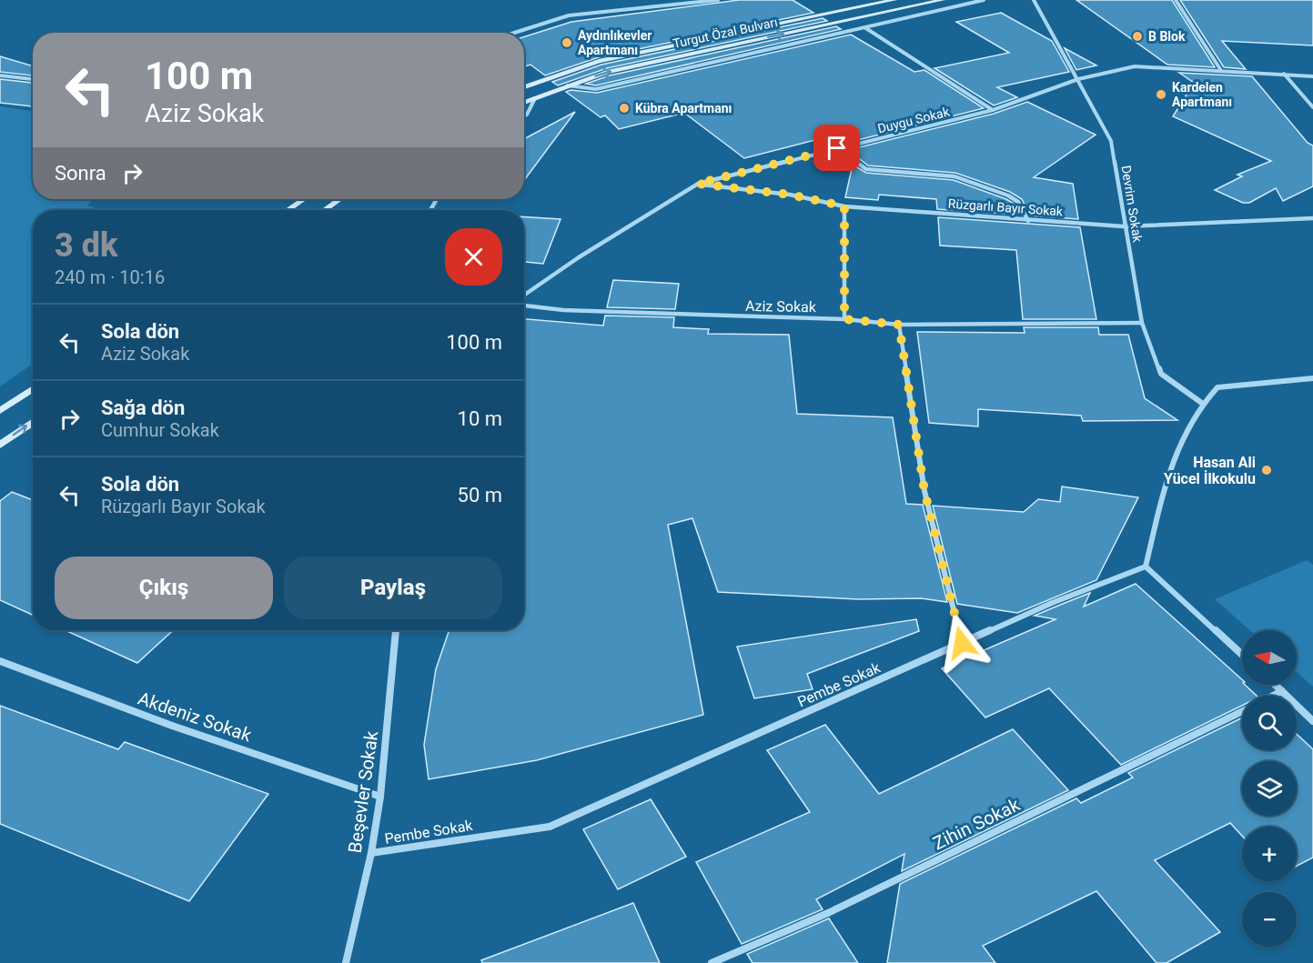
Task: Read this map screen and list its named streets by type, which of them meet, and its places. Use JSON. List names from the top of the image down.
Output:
{
  "streets": {
    "street": [
      "Turgut Özal Bulvarı",
      "Duygu Sokak",
      "Devrim Sokak",
      "Rüzgarlı Bayır Sokak",
      "Aziz Sokak",
      "Pembe Sokak",
      "Akdeniz Sokak",
      "Beşevler Sokak",
      "Zihin Sokak"
    ]
  },
  "crossings": [
    ["Duygu Sokak", "Devrim Sokak"],
    ["Duygu Sokak", "Rüzgarlı Bayır Sokak"],
    ["Devrim Sokak", "Rüzgarlı Bayır Sokak"],
    ["Devrim Sokak", "Aziz Sokak"],
    ["Pembe Sokak", "Beşevler Sokak"],
    ["Akdeniz Sokak", "Beşevler Sokak"]
  ],
  "places": [
    "B Blok",
    "Aydınlıkevler Apartmanı",
    "Kardelen Apartmanı",
    "Kübra Apartmanı",
    "Hasan Ali Yücel İlkokulu"
  ],
  "north": "left",
  "page": {
    "turn": ["100 m", "Aziz Sokak"],
    "then": "Sonra",
    "heading": ["3 dk", "240 m · 10:16"],
    "list": [
      {
        "name": "Sola dön",
        "note": "Aziz Sokak",
        "value": "100 m"
      },
      {
        "name": "Sağa dön",
        "note": "Cumhur Sokak",
        "value": "10 m"
      },
      {
        "name": "Sola dön",
        "note": "Rüzgarlı Bayır Sokak",
        "value": "50 m"
      }
    ],
    "buttons": ["Çıkış", "Paylaş"],
    "map_buttons": ["+", "−"]
  }
}
